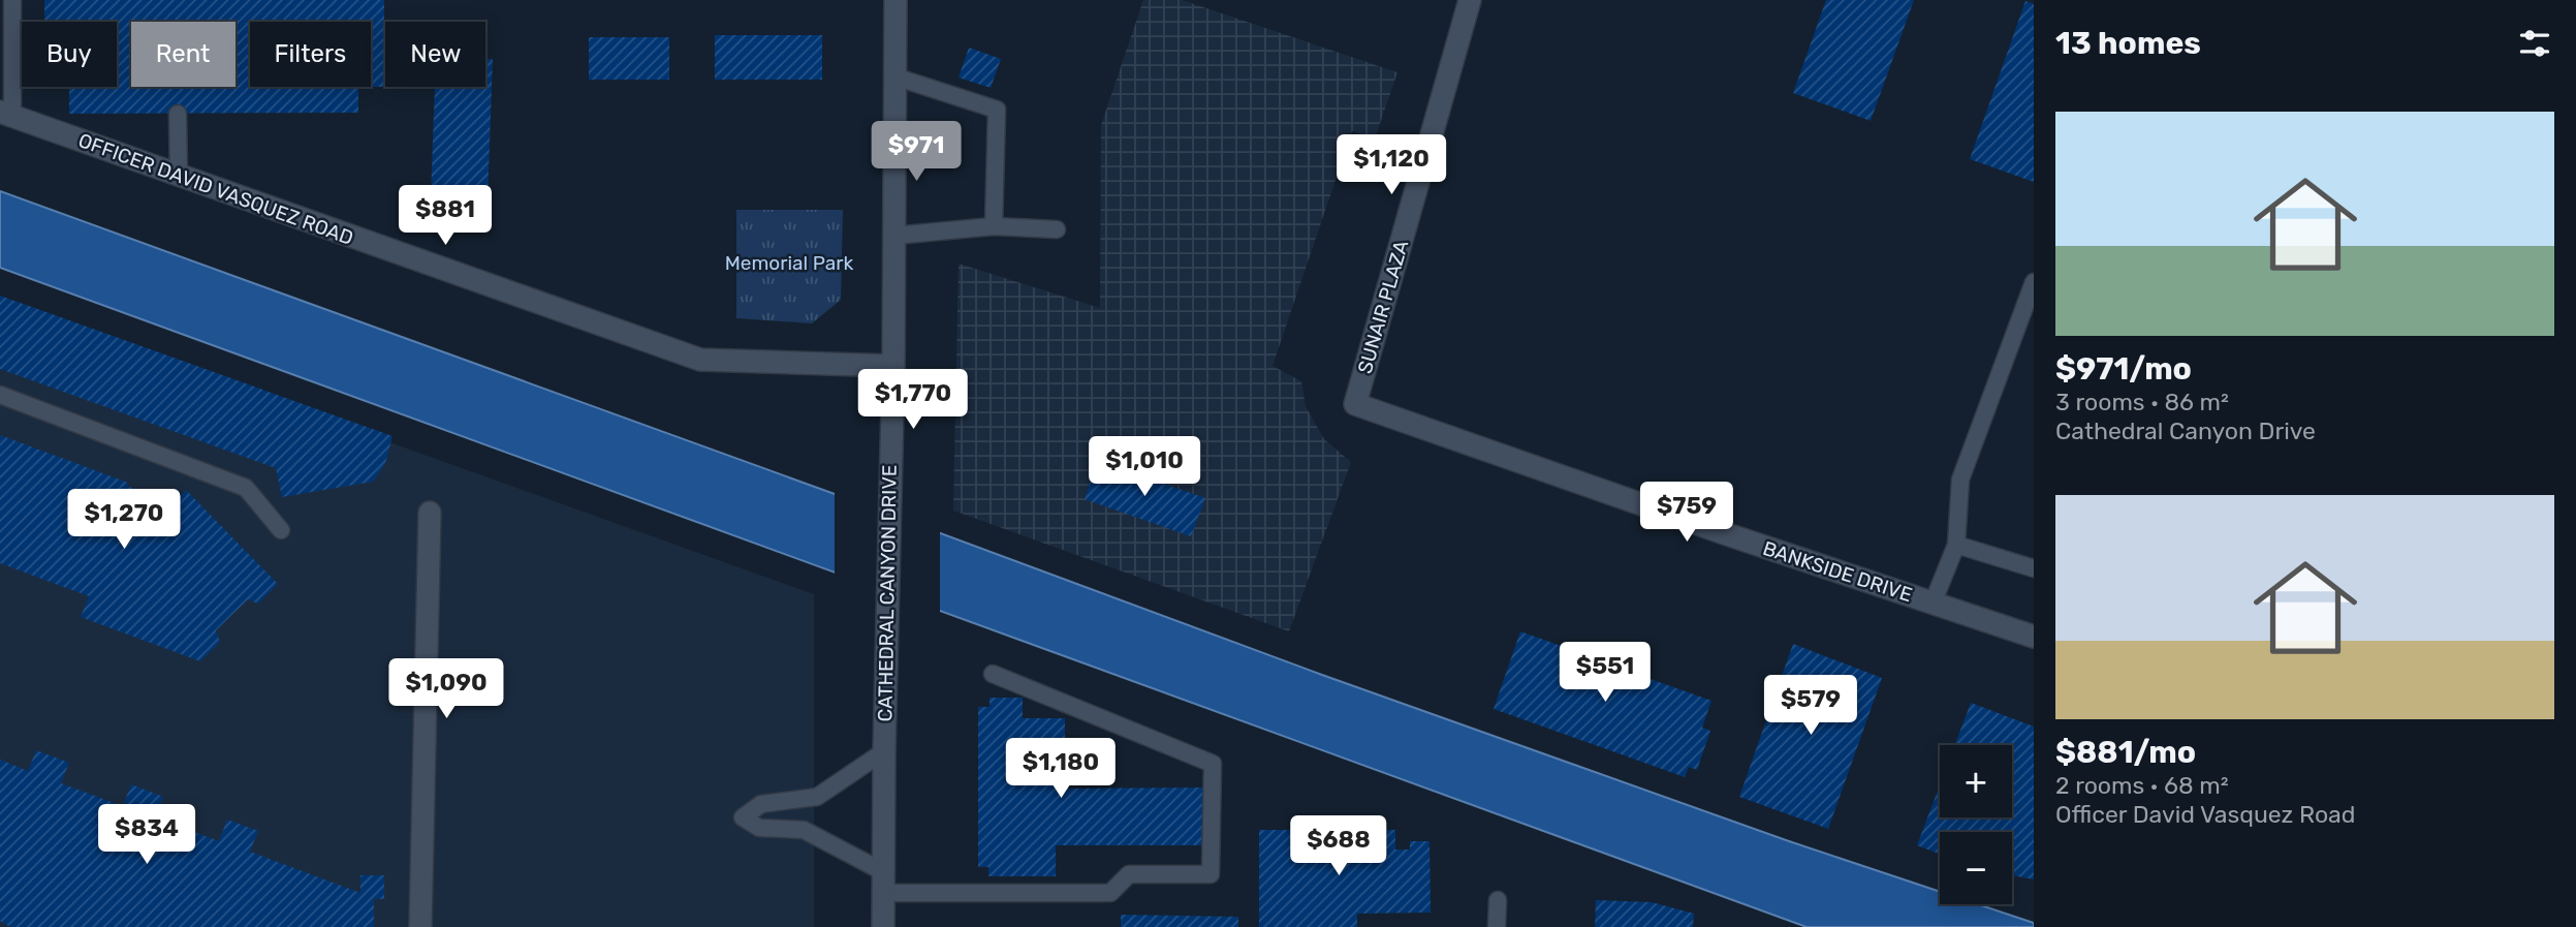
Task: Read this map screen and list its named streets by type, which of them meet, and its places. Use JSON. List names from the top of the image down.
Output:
{
  "streets": {
    "street": [
      "OFFICER DAVID VASQUEZ ROAD",
      "SUNAIR PLAZA",
      "BANKSIDE DRIVE",
      "CATHEDRAL CANYON DRIVE"
    ]
  },
  "crossings": [
    ["OFFICER DAVID VASQUEZ ROAD", "CATHEDRAL CANYON DRIVE"],
    ["SUNAIR PLAZA", "BANKSIDE DRIVE"]
  ],
  "parks": ["Memorial Park"],
  "page": {
    "heading": "13 homes",
    "chip": [
      "Buy",
      "Rent",
      "Filters",
      "New"
    ],
    "list": [
      {
        "name": "$971/mo",
        "note": "3 rooms · 86 m² · Cathedral Canyon Drive"
      },
      {
        "name": "$881/mo",
        "note": "2 rooms · 68 m² · Officer David Vasquez Road"
      }
    ],
    "price": [
      "$971",
      "$1,120",
      "$881",
      "$1,770",
      "$1,010",
      "$759",
      "$1,270",
      "$551",
      "$1,090",
      "$579",
      "$1,180",
      "$834",
      "$688"
    ],
    "map_buttons": ["+", "−"]
  }
}
